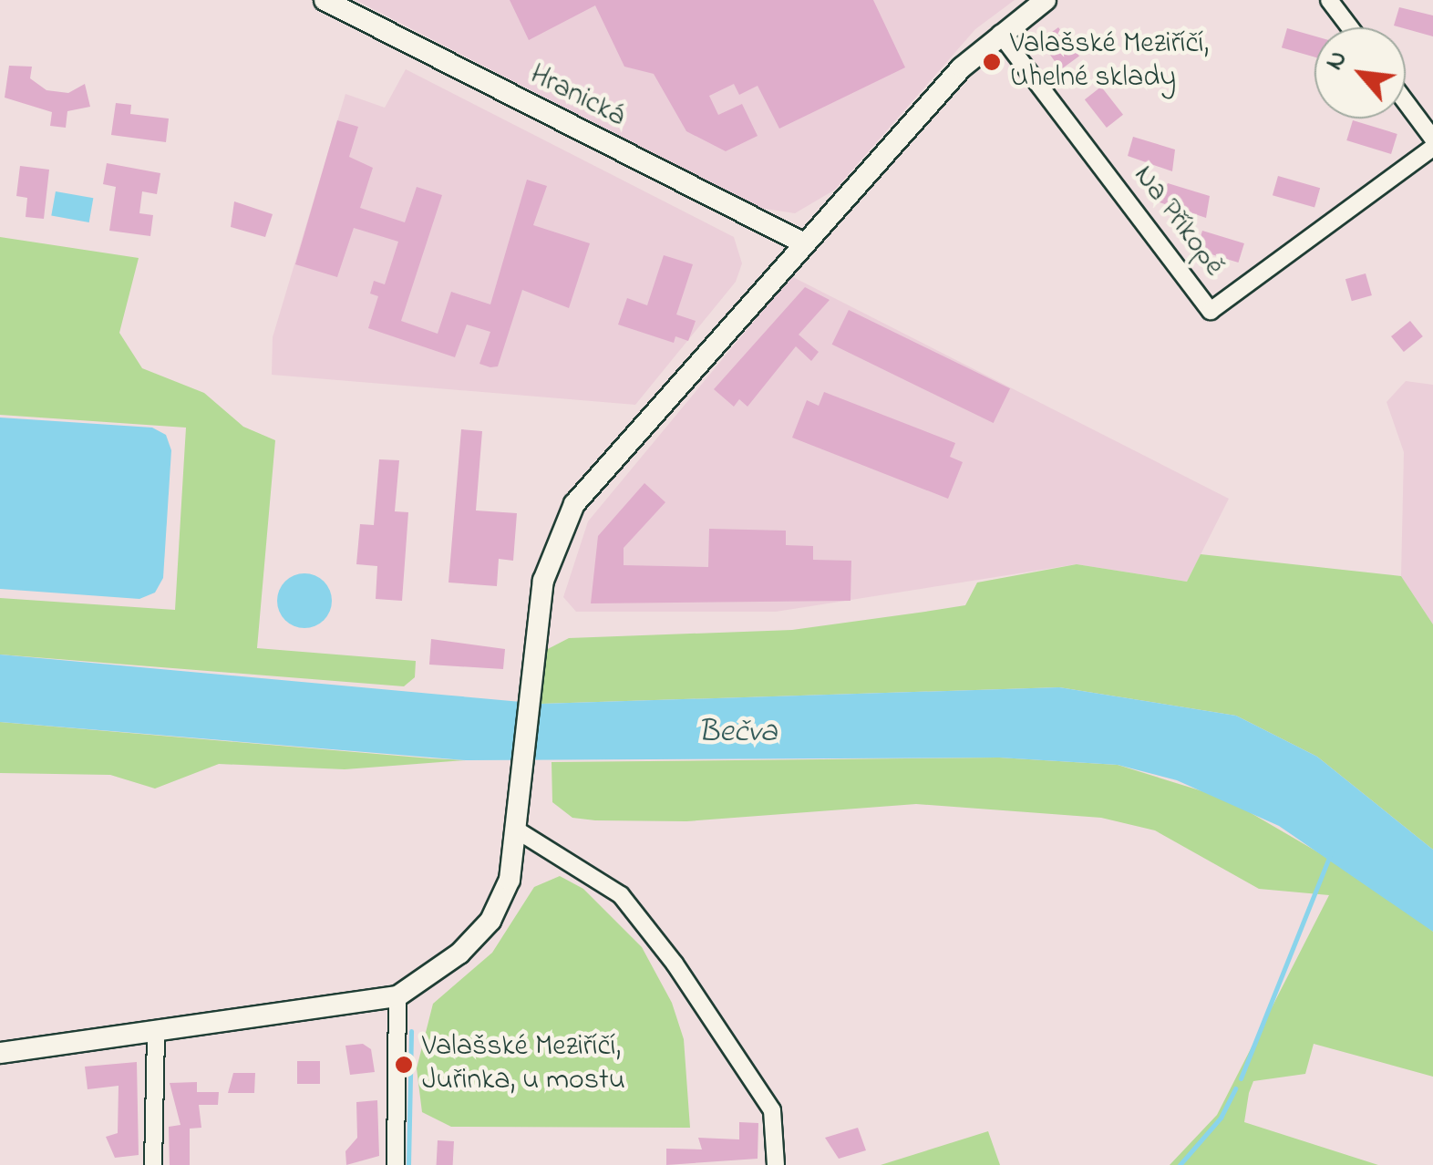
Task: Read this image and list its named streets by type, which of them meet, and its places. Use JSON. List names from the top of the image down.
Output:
{
  "streets": {
    "street": ["Hranická", "Na Příkopě"]
  },
  "water": ["Bečva"],
  "places": ["Valašské Meziříčí, Uhelné sklady", "Valašské Meziříčí, Juřinka, u mostu"],
  "north": "top left"
}
